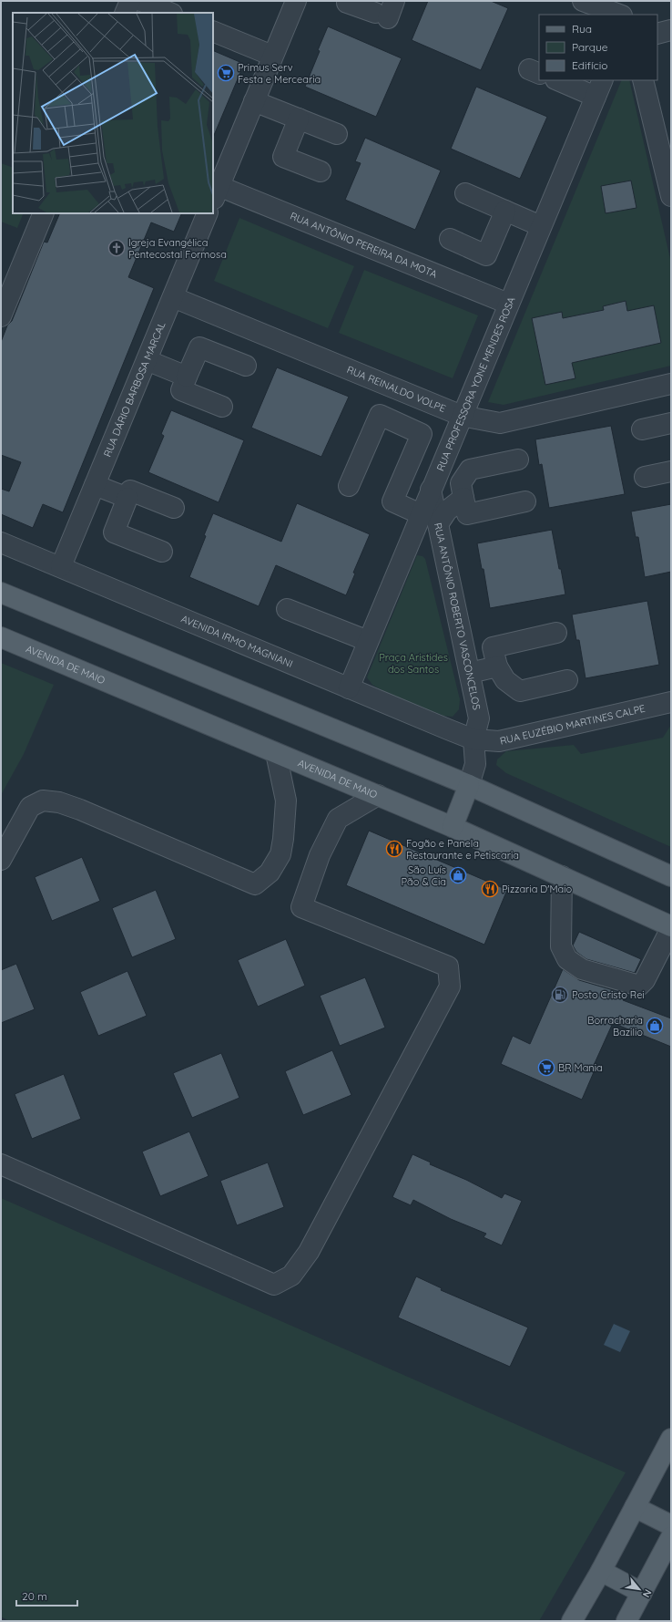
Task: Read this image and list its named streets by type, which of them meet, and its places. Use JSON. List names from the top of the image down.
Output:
{
  "streets": {
    "main road": ["AVENIDA DE MAIO"],
    "street": [
      "RUA ANTÔNIO PEREIRA DA MOTA",
      "RUA PROFESSORA YONE MENDES ROSA",
      "RUA DÁRIO BARBOSA MARCAL",
      "RUA REINALDO VOLPE",
      "RUA ANTÔNIO ROBERTO VASCONCELOS",
      "AVENIDA IRMO MAGNIANI",
      "RUA EUZÉBIO MARTINES CALPE"
    ]
  },
  "crossings": [
    ["RUA ANTÔNIO PEREIRA DA MOTA", "RUA PROFESSORA YONE MENDES ROSA"],
    ["RUA PROFESSORA YONE MENDES ROSA", "RUA REINALDO VOLPE"],
    ["RUA PROFESSORA YONE MENDES ROSA", "RUA ANTÔNIO ROBERTO VASCONCELOS"],
    ["RUA PROFESSORA YONE MENDES ROSA", "AVENIDA IRMO MAGNIANI"],
    ["RUA DÁRIO BARBOSA MARCAL", "RUA REINALDO VOLPE"],
    ["RUA DÁRIO BARBOSA MARCAL", "AVENIDA IRMO MAGNIANI"],
    ["RUA ANTÔNIO ROBERTO VASCONCELOS", "AVENIDA IRMO MAGNIANI"],
    ["RUA ANTÔNIO ROBERTO VASCONCELOS", "RUA EUZÉBIO MARTINES CALPE"],
    ["AVENIDA IRMO MAGNIANI", "RUA EUZÉBIO MARTINES CALPE"]
  ],
  "parks": ["Praça Aristides dos Santos"],
  "places": {
    "supermarket": ["Primus Serv Festa e Mercearia", "BR Mania"],
    "church": ["Igreja Evangélica Pentecostal Formosa"],
    "restaurant": ["Fogão e Panela Restaurante e Petiscaria", "Pizzaria D'Maio"],
    "shop": ["São Luís Pão & Cia", "Borracharia Bazilio"],
    "fuel station": ["Posto Cristo Rei"]
  },
  "legend": ["Rua", "Parque", "Edifício"],
  "scale_bar": "20 m",
  "north": "bottom right"
}
